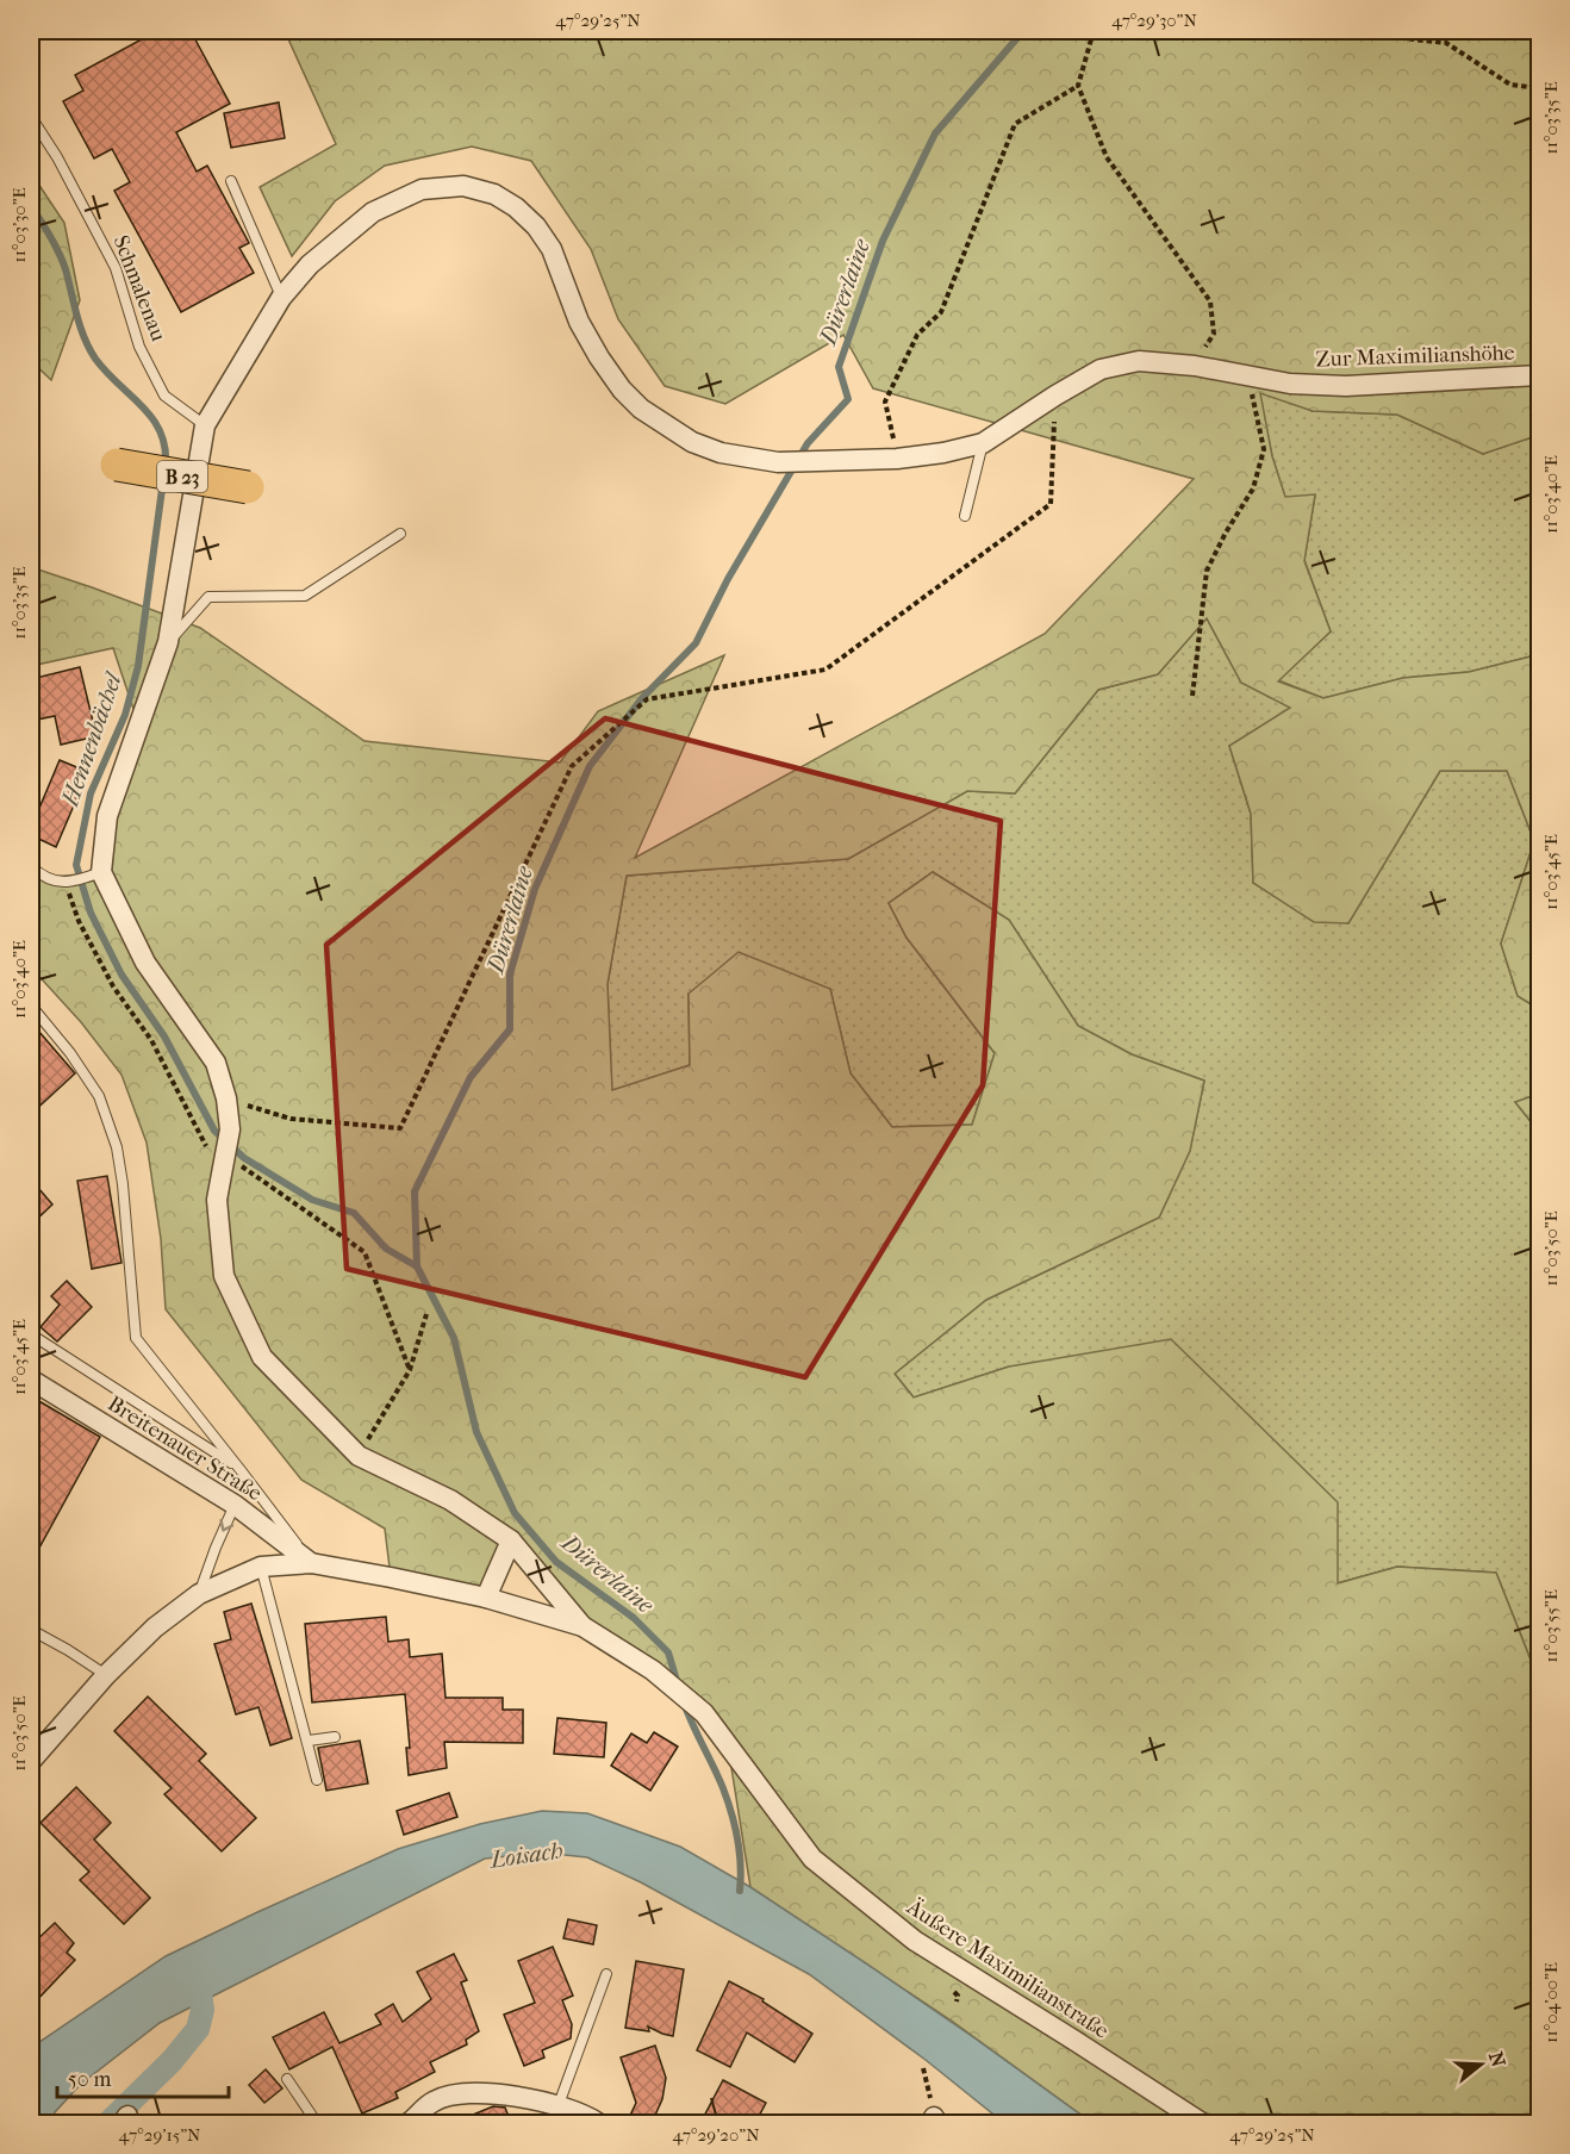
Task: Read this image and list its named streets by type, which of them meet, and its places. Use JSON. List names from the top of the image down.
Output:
{
  "streets": {
    "main road": ["B 23"],
    "street": ["Zur Maximilianshöhe", "Breitenauer Straße", "Äußere Maximilianstraße"],
    "lane": ["Schmalenau"]
  },
  "crossings": [
    ["Schmalenau", "Zur Maximilianshöhe"],
    ["Breitenauer Straße", "Äußere Maximilianstraße"]
  ],
  "water": ["Dürerlaine", "Hennenbächel", "Loisach"],
  "scale_bar": "50 m",
  "north": "right",
  "coordinates": [
    "47°29'25\"N",
    "47°29'30\"N",
    "11°03'35\"E",
    "11°03'30\"E",
    "11°03'40\"E",
    "11°03'45\"E",
    "11°03'50\"E",
    "11°03'55\"E",
    "11°04'00\"E",
    "47°29'15\"N",
    "47°29'20\"N"
  ]
}
